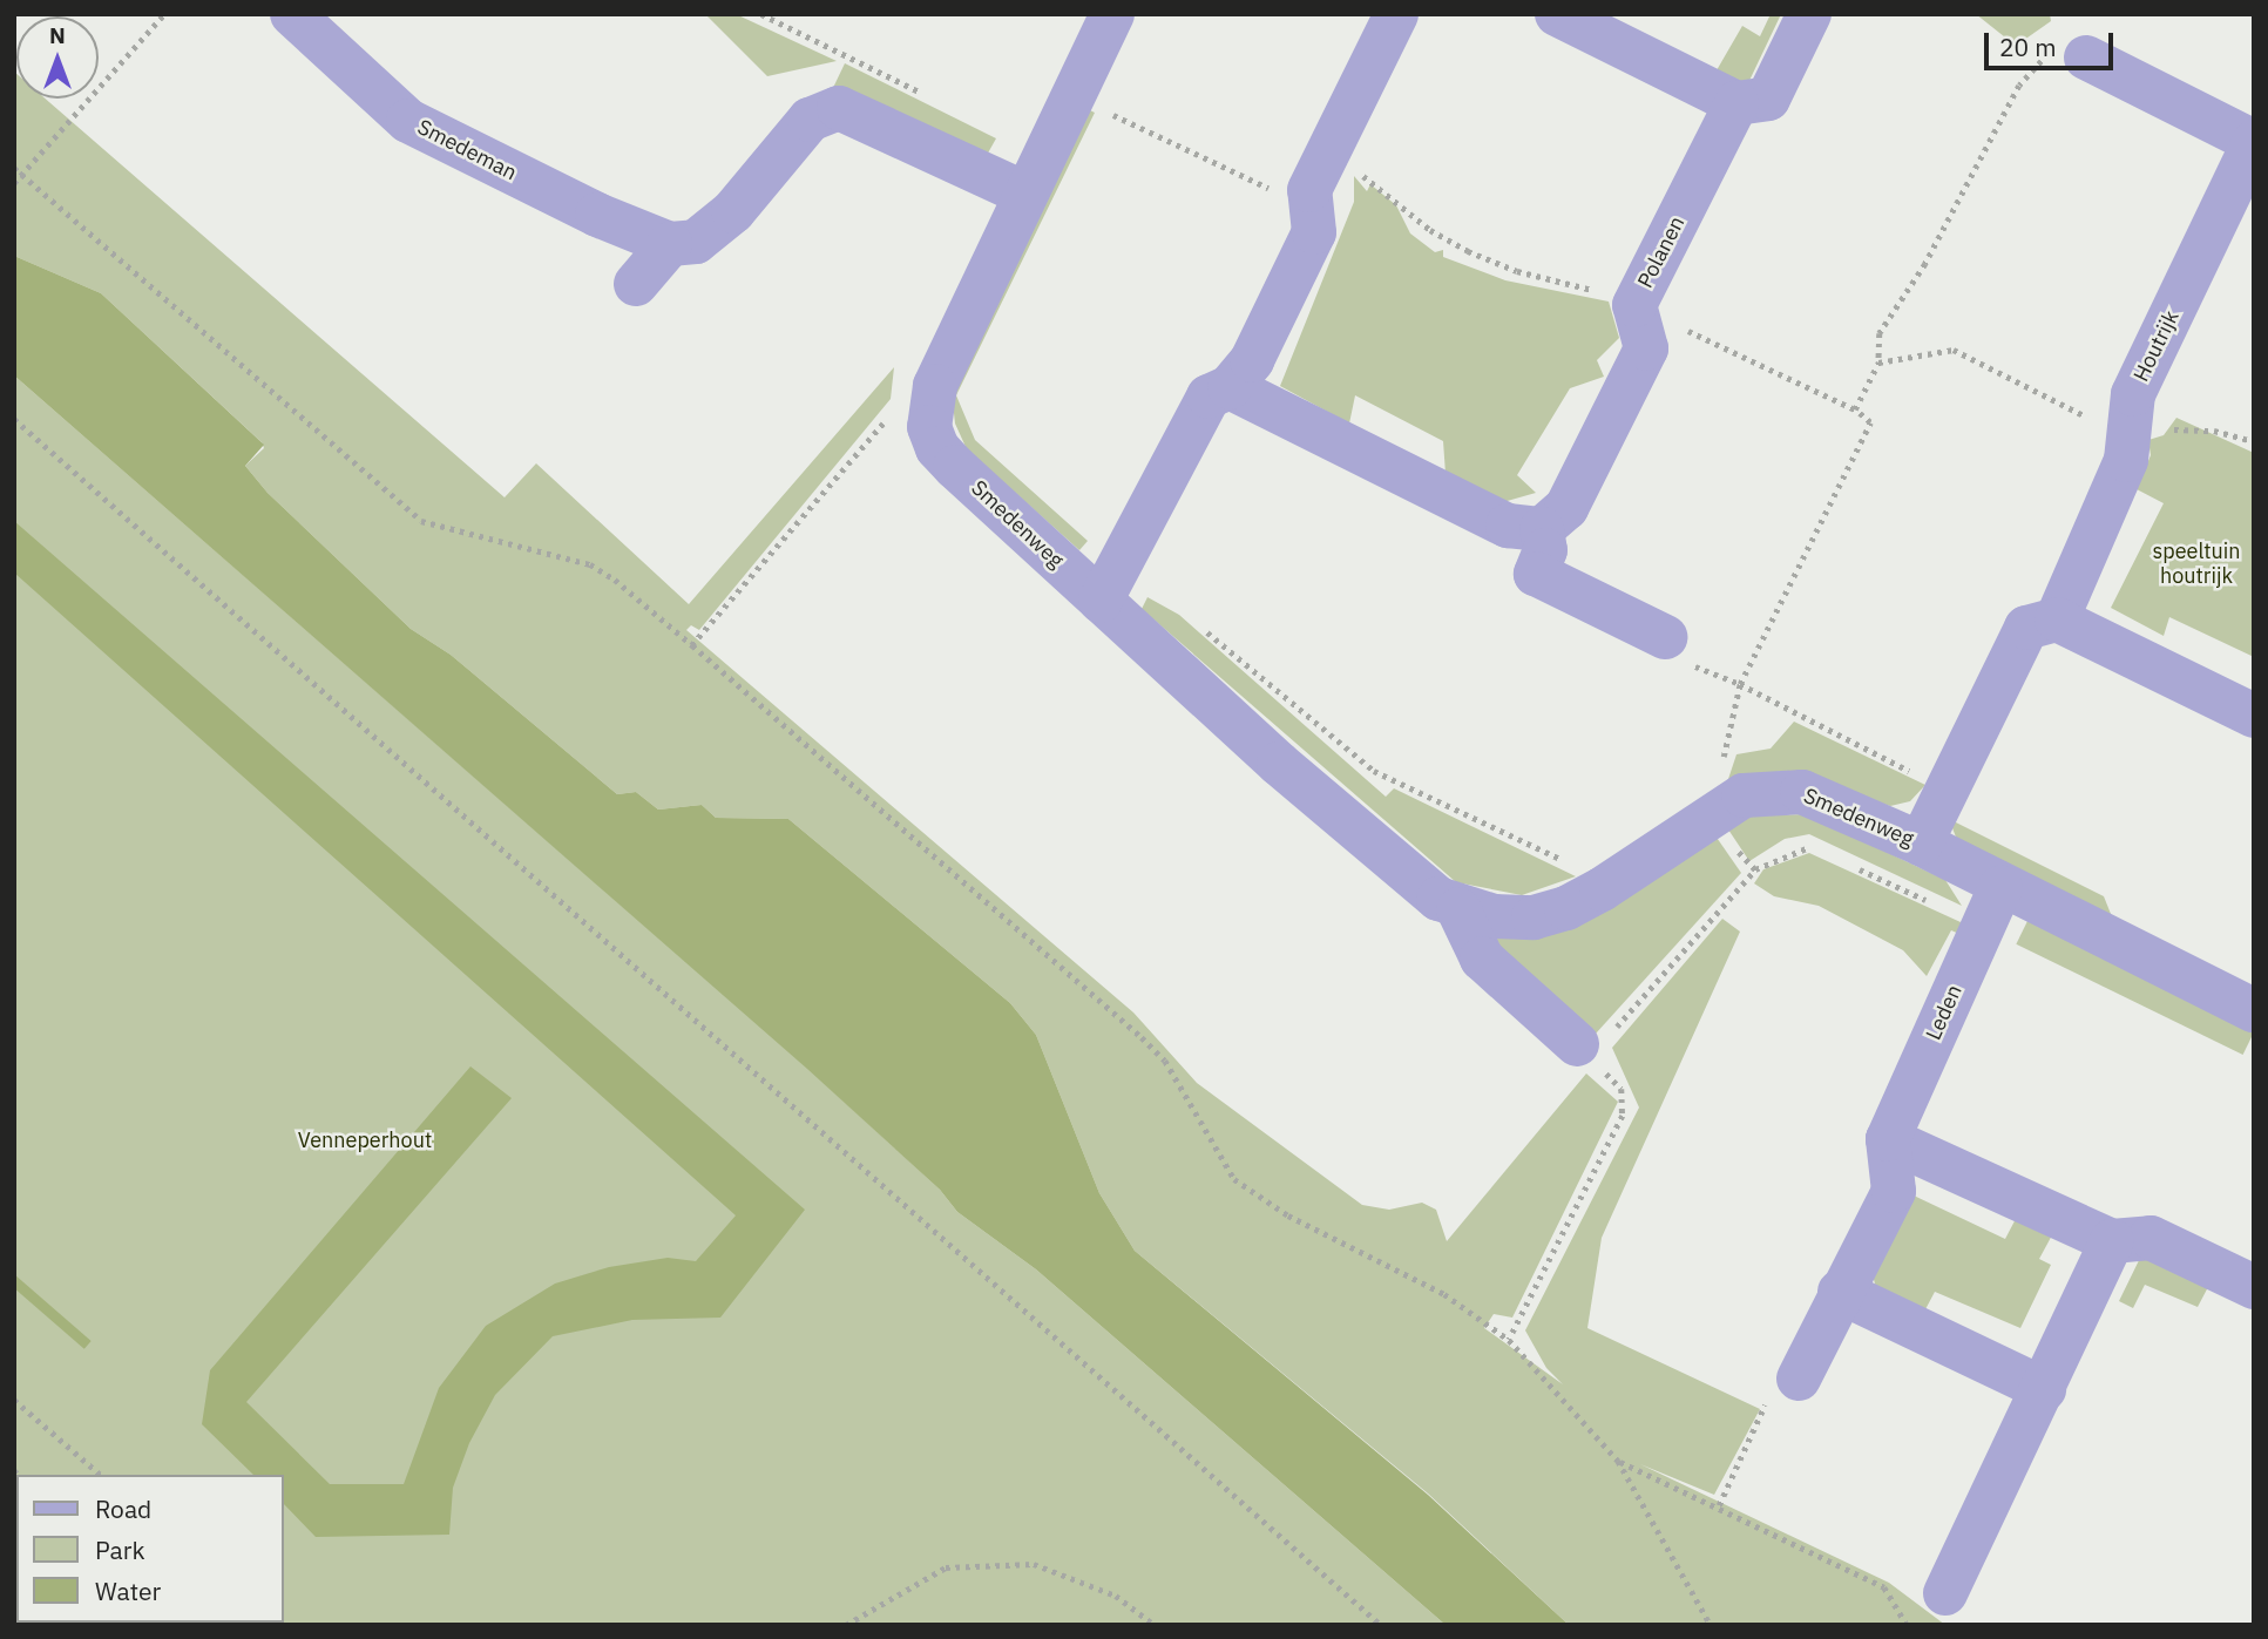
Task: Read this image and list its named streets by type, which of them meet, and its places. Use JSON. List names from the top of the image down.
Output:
{
  "streets": {
    "street": [
      "Smedeman",
      "Polanen",
      "Houtrijk",
      "Smedenweg",
      "Leden"
    ]
  },
  "crossings": [
    ["Smedenweg", "Leden"]
  ],
  "parks": ["speeltuin houtrijk", "Venneperhout"],
  "legend": ["Road", "Park", "Water"],
  "scale_bar": "20 m",
  "north": "top"
}
